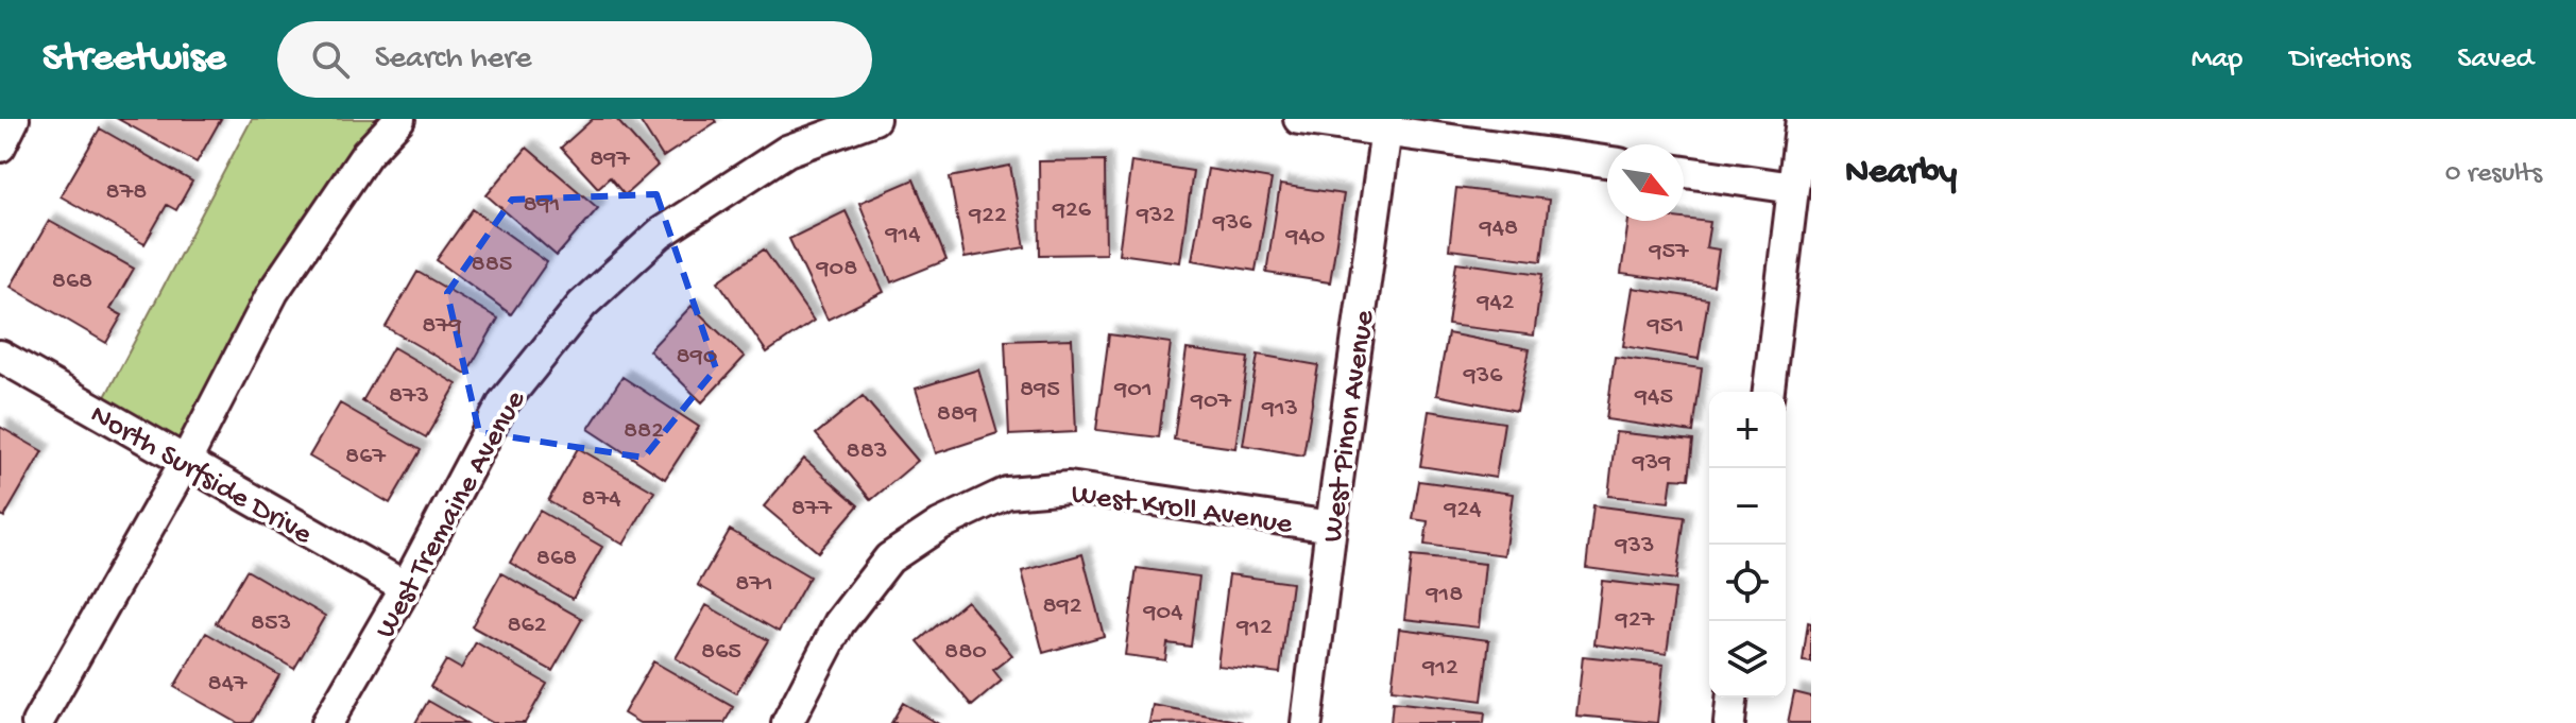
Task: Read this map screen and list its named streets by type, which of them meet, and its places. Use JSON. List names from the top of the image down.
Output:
{
  "streets": {
    "street": [
      "West Pinon Avenue",
      "North Surfside Drive",
      "West Kroll Avenue",
      "West Tremaine Avenue"
    ]
  },
  "crossings": [
    ["West Pinon Avenue", "West Kroll Avenue"],
    ["North Surfside Drive", "West Tremaine Avenue"]
  ],
  "house_numbers": [
    "897",
    "878",
    "891",
    "926",
    "922",
    "932",
    "936",
    "948",
    "914",
    "940",
    "957",
    "885",
    "908",
    "868",
    "942",
    "879",
    "951",
    "890",
    "936",
    "895",
    "901",
    "873",
    "945",
    "907",
    "913",
    "889",
    "882",
    "883",
    "867",
    "939",
    "874",
    "877",
    "924",
    "933",
    "868",
    "871",
    "918",
    "892",
    "904",
    "927",
    "853",
    "862",
    "912",
    "865",
    "880",
    "912",
    "847"
  ],
  "north": "bottom right",
  "page": {
    "header": "Streetwise",
    "search": "Search here",
    "nav": ["Map", "Directions", "Saved"],
    "heading": ["Nearby", "0 results"],
    "map_buttons": ["+", "−"]
  }
}
